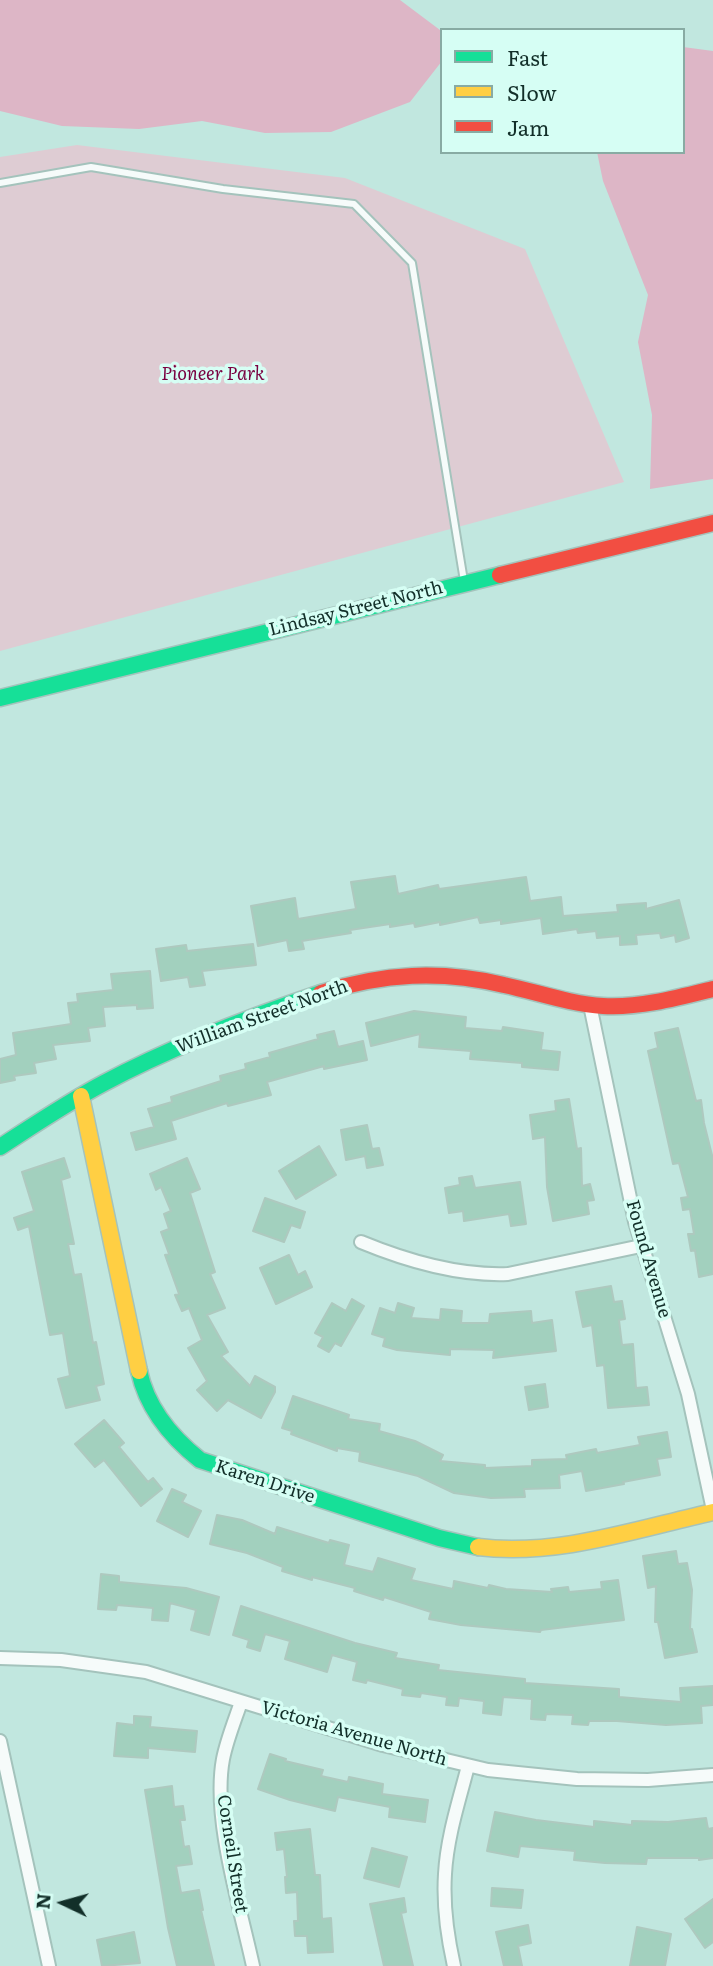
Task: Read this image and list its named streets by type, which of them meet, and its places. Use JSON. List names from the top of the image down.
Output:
{
  "streets": {
    "street": [
      "Lindsay Street North",
      "William Street North",
      "Found Avenue",
      "Karen Drive",
      "Victoria Avenue North",
      "Corneil Street"
    ]
  },
  "crossings": [
    ["William Street North", "Found Avenue"],
    ["William Street North", "Karen Drive"],
    ["Found Avenue", "Karen Drive"],
    ["Victoria Avenue North", "Corneil Street"]
  ],
  "parks": ["Pioneer Park"],
  "legend": ["Fast", "Slow", "Jam"],
  "north": "left"
}
